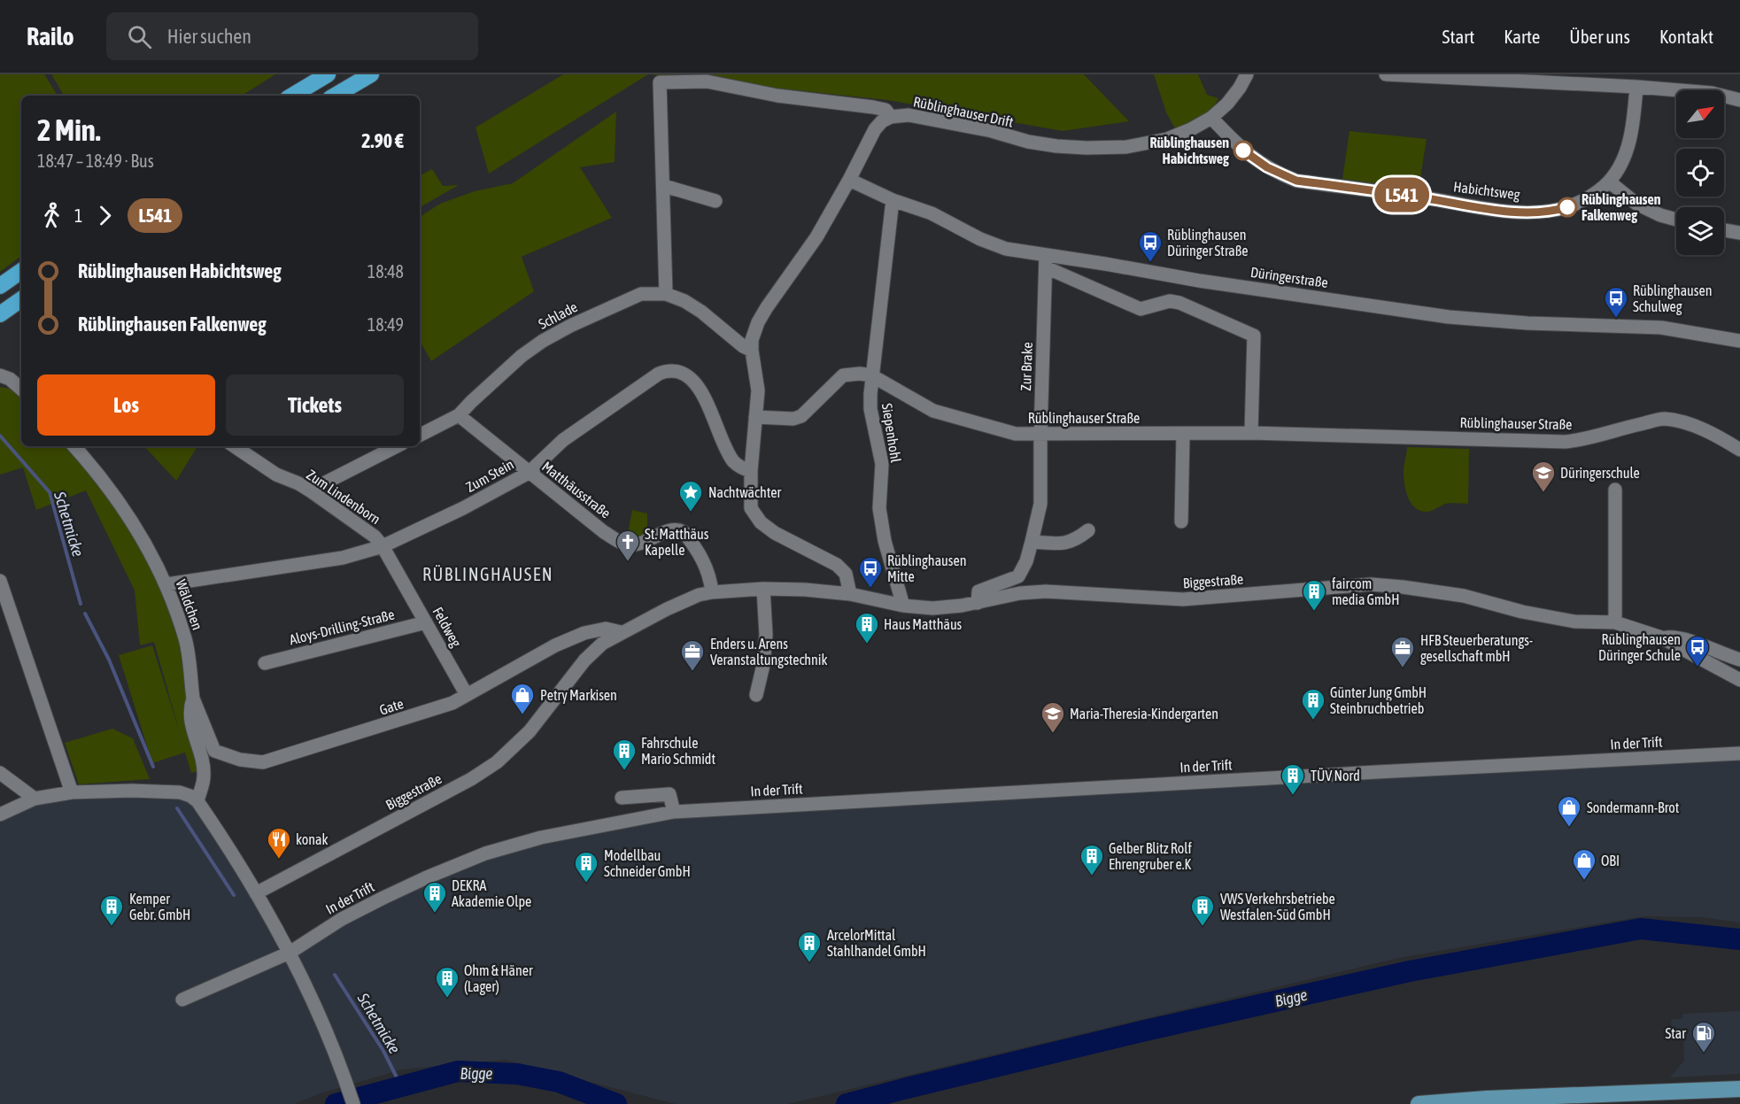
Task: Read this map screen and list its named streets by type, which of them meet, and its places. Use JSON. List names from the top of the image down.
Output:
{
  "streets": {
    "street": [
      "Rüblinghauser Drift",
      "Habichtsweg",
      "Düringerstraße",
      "Schlade",
      "Zur Brake",
      "Rüblinghauser Straße",
      "Siepenhohl",
      "Zum Stein",
      "Matthäusstraße",
      "Zum Lindenborn",
      "Biggestraße",
      "Wäldchen",
      "Aloys-Drilling-Straße",
      "Feldweg",
      "Gate",
      "In der Trift"
    ]
  },
  "crossings": [
    ["Rüblinghauser Drift", "Habichtsweg"],
    ["Düringerstraße", "Zur Brake"],
    ["Düringerstraße", "Rüblinghauser Straße"],
    ["Düringerstraße", "Siepenhohl"],
    ["Schlade", "Matthäusstraße"],
    ["Zur Brake", "Rüblinghauser Straße"],
    ["Zur Brake", "Biggestraße"],
    ["Rüblinghauser Straße", "Siepenhohl"],
    ["Siepenhohl", "Biggestraße"],
    ["Zum Stein", "Matthäusstraße"],
    ["Zum Stein", "Zum Lindenborn"],
    ["Zum Stein", "Wäldchen"],
    ["Zum Stein", "Feldweg"],
    ["Matthäusstraße", "Biggestraße"],
    ["Zum Lindenborn", "Feldweg"],
    ["Biggestraße", "Gate"],
    ["Wäldchen", "Gate"],
    ["Aloys-Drilling-Straße", "Feldweg"],
    ["Feldweg", "Gate"]
  ],
  "districts": ["RÜBLINGHAUSEN"],
  "water": ["Schetmicke", "Bigge"],
  "places": {
    "other": ["Rüblinghausen Habichtsweg", "Rüblinghausen Falkenweg"],
    "bus stop": [
      "Rüblinghausen Düringer Straße",
      "Rüblinghausen Schulweg",
      "Rüblinghausen Mitte",
      "Rüblinghausen Düringer Schule"
    ],
    "school or university": ["Düringerschule", "Maria-Theresia-Kindergarten"],
    "place": ["Nachtwächter"],
    "church": ["St. Matthäus Kapelle"],
    "building": [
      "faircom media GmbH",
      "Haus Matthäus",
      "Günter Jung GmbH Steinbruchbetrieb",
      "Fahrschule Mario Schmidt",
      "TÜV Nord",
      "Gelber Blitz Rolf Ehrengruber e.K",
      "Modellbau Schneider GmbH",
      "DEKRA Akademie Olpe",
      "Kemper Gebr. GmbH",
      "VWS Verkehrsbetriebe Westfalen-Süd GmbH",
      "ArcelorMittal Stahlhandel GmbH",
      "Ohm & Häner (Lager)"
    ],
    "office": ["HFB Steuerberatungs- gesellschaft mbH", "Enders u. Arens Veranstaltungstechnik"],
    "shop": ["Petry Markisen", "Sondermann-Brot", "OBI"],
    "restaurant": ["konak"],
    "fuel station": ["Star"]
  },
  "lines": ["bus line L541"],
  "north": "top right",
  "page": {
    "header": "Railo",
    "search": "Hier suchen",
    "nav": [
      "Start",
      "Karte",
      "Über uns",
      "Kontakt"
    ],
    "on_map": "L541",
    "heading": ["2 Min.", "18:47 – 18:49 · Bus", "2.90 €"],
    "legs": ["1", "L541"],
    "list": [
      {
        "name": "Rüblinghausen Habichtsweg",
        "value": "18:48"
      },
      {
        "name": "Rüblinghausen Falkenweg",
        "value": "18:49"
      }
    ],
    "buttons": ["Los", "Tickets"]
  }
}
